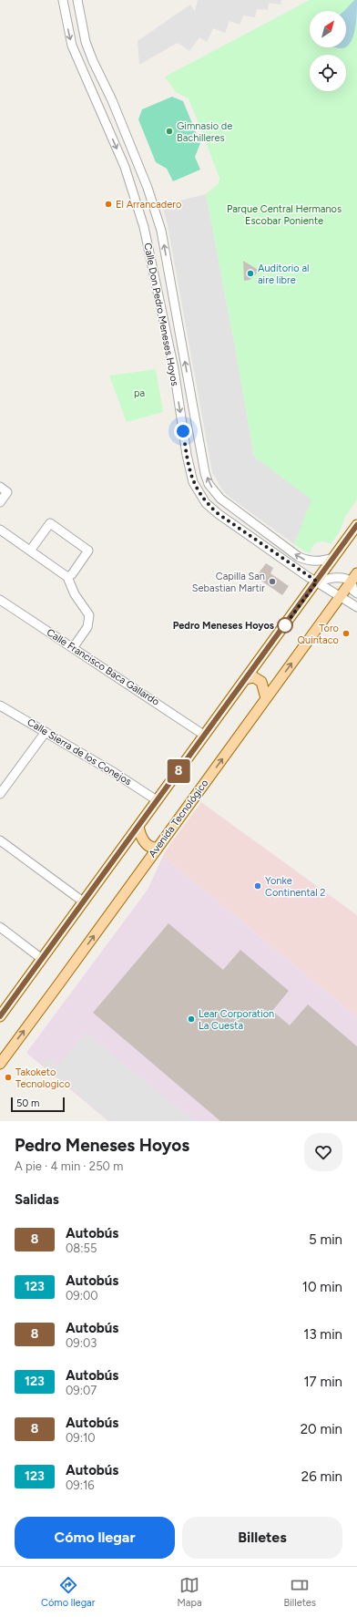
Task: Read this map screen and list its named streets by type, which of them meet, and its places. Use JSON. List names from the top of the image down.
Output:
{
  "streets": {
    "main road": ["Avenida Tecnológico"],
    "street": ["Calle Don Pedro Meneses Hoyos", "Calle Francisco Baca Gallardo", "Calle Sierra de los Conejos"]
  },
  "crossings": [
    ["Calle Don Pedro Meneses Hoyos", "Avenida Tecnológico"]
  ],
  "parks": ["Parque Central Hermanos Escobar Poniente", "pa"],
  "places": [
    "Gimnasio de Bachilleres",
    "El Arrancadero",
    "Auditorio al aire libre",
    "Capilla San Sebastian Martir",
    "Pedro Meneses Hoyos",
    "Toro Quintaco",
    "Yonke Continental 2",
    "Lear Corporation La Cuesta",
    "Takoketo Tecnologico"
  ],
  "lines": ["bus line 8"],
  "scale_bar": "50 m",
  "north": "top right",
  "page": {
    "on_map": "8",
    "scale": "50 m",
    "heading": [
      ["Pedro Meneses Hoyos", "A pie · 4 min · 250 m"],
      "Salidas"
    ],
    "list": [
      {
        "mark": "8",
        "name": "Autobús",
        "note": "08:55",
        "value": "5 min"
      },
      {
        "mark": "123",
        "name": "Autobús",
        "note": "09:00",
        "value": "10 min"
      },
      {
        "mark": "8",
        "name": "Autobús",
        "note": "09:03",
        "value": "13 min"
      },
      {
        "mark": "123",
        "name": "Autobús",
        "note": "09:07",
        "value": "17 min"
      },
      {
        "mark": "8",
        "name": "Autobús",
        "note": "09:10",
        "value": "20 min"
      },
      {
        "mark": "123",
        "name": "Autobús",
        "note": "09:16",
        "value": "26 min"
      }
    ],
    "buttons": ["Cómo llegar", "Billetes"],
    "tabs": ["Cómo llegar", "Mapa", "Billetes"]
  }
}
